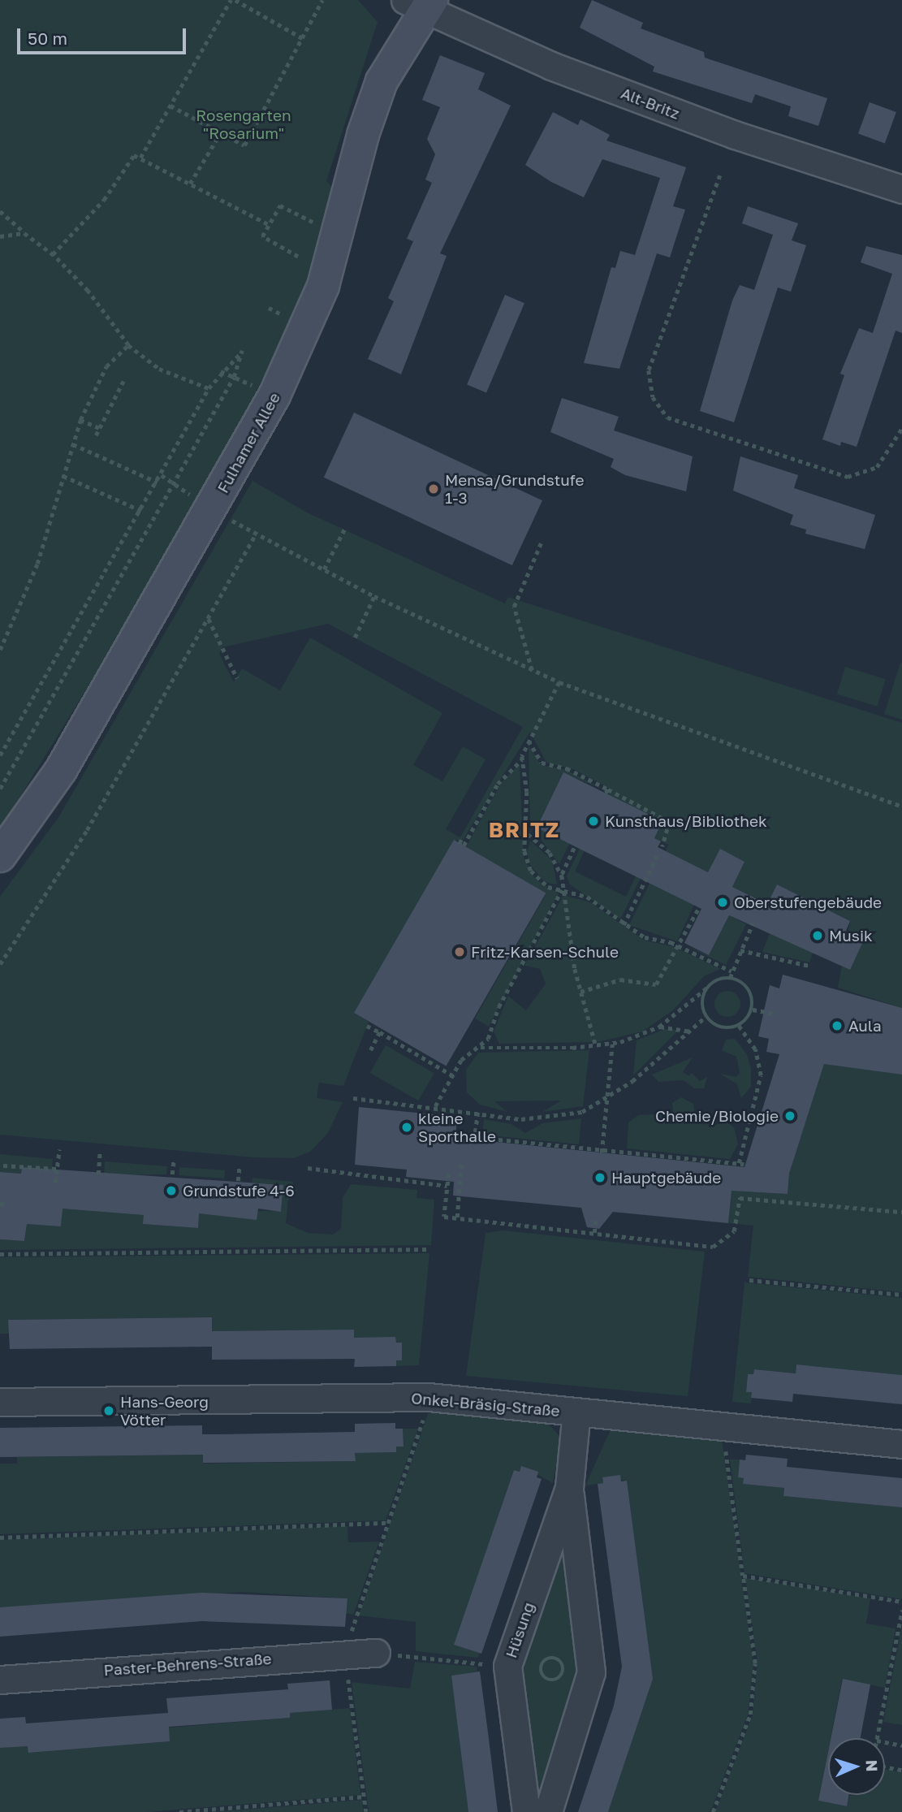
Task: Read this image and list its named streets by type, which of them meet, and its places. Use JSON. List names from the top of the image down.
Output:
{
  "streets": {
    "street": [
      "Alt-Britz",
      "Fulhamer Allee",
      "Onkel-Bräsig-Straße",
      "Hüsung",
      "Paster-Behrens-Straße"
    ]
  },
  "crossings": [
    ["Alt-Britz", "Fulhamer Allee"],
    ["Onkel-Bräsig-Straße", "Hüsung"]
  ],
  "districts": ["BRITZ"],
  "parks": ["Rosengarten \"Rosarium\""],
  "places": [
    "Mensa/Grundstufe 1-3",
    "Kunsthaus/Bibliothek",
    "Oberstufengebäude",
    "Musik",
    "Fritz-Karsen-Schule",
    "Aula",
    "Chemie/Biologie",
    "kleine Sporthalle",
    "Hauptgebäude",
    "Grundstufe 4-6",
    "Hans-Georg Vötter"
  ],
  "scale_bar": "50 m",
  "north": "right"
}
